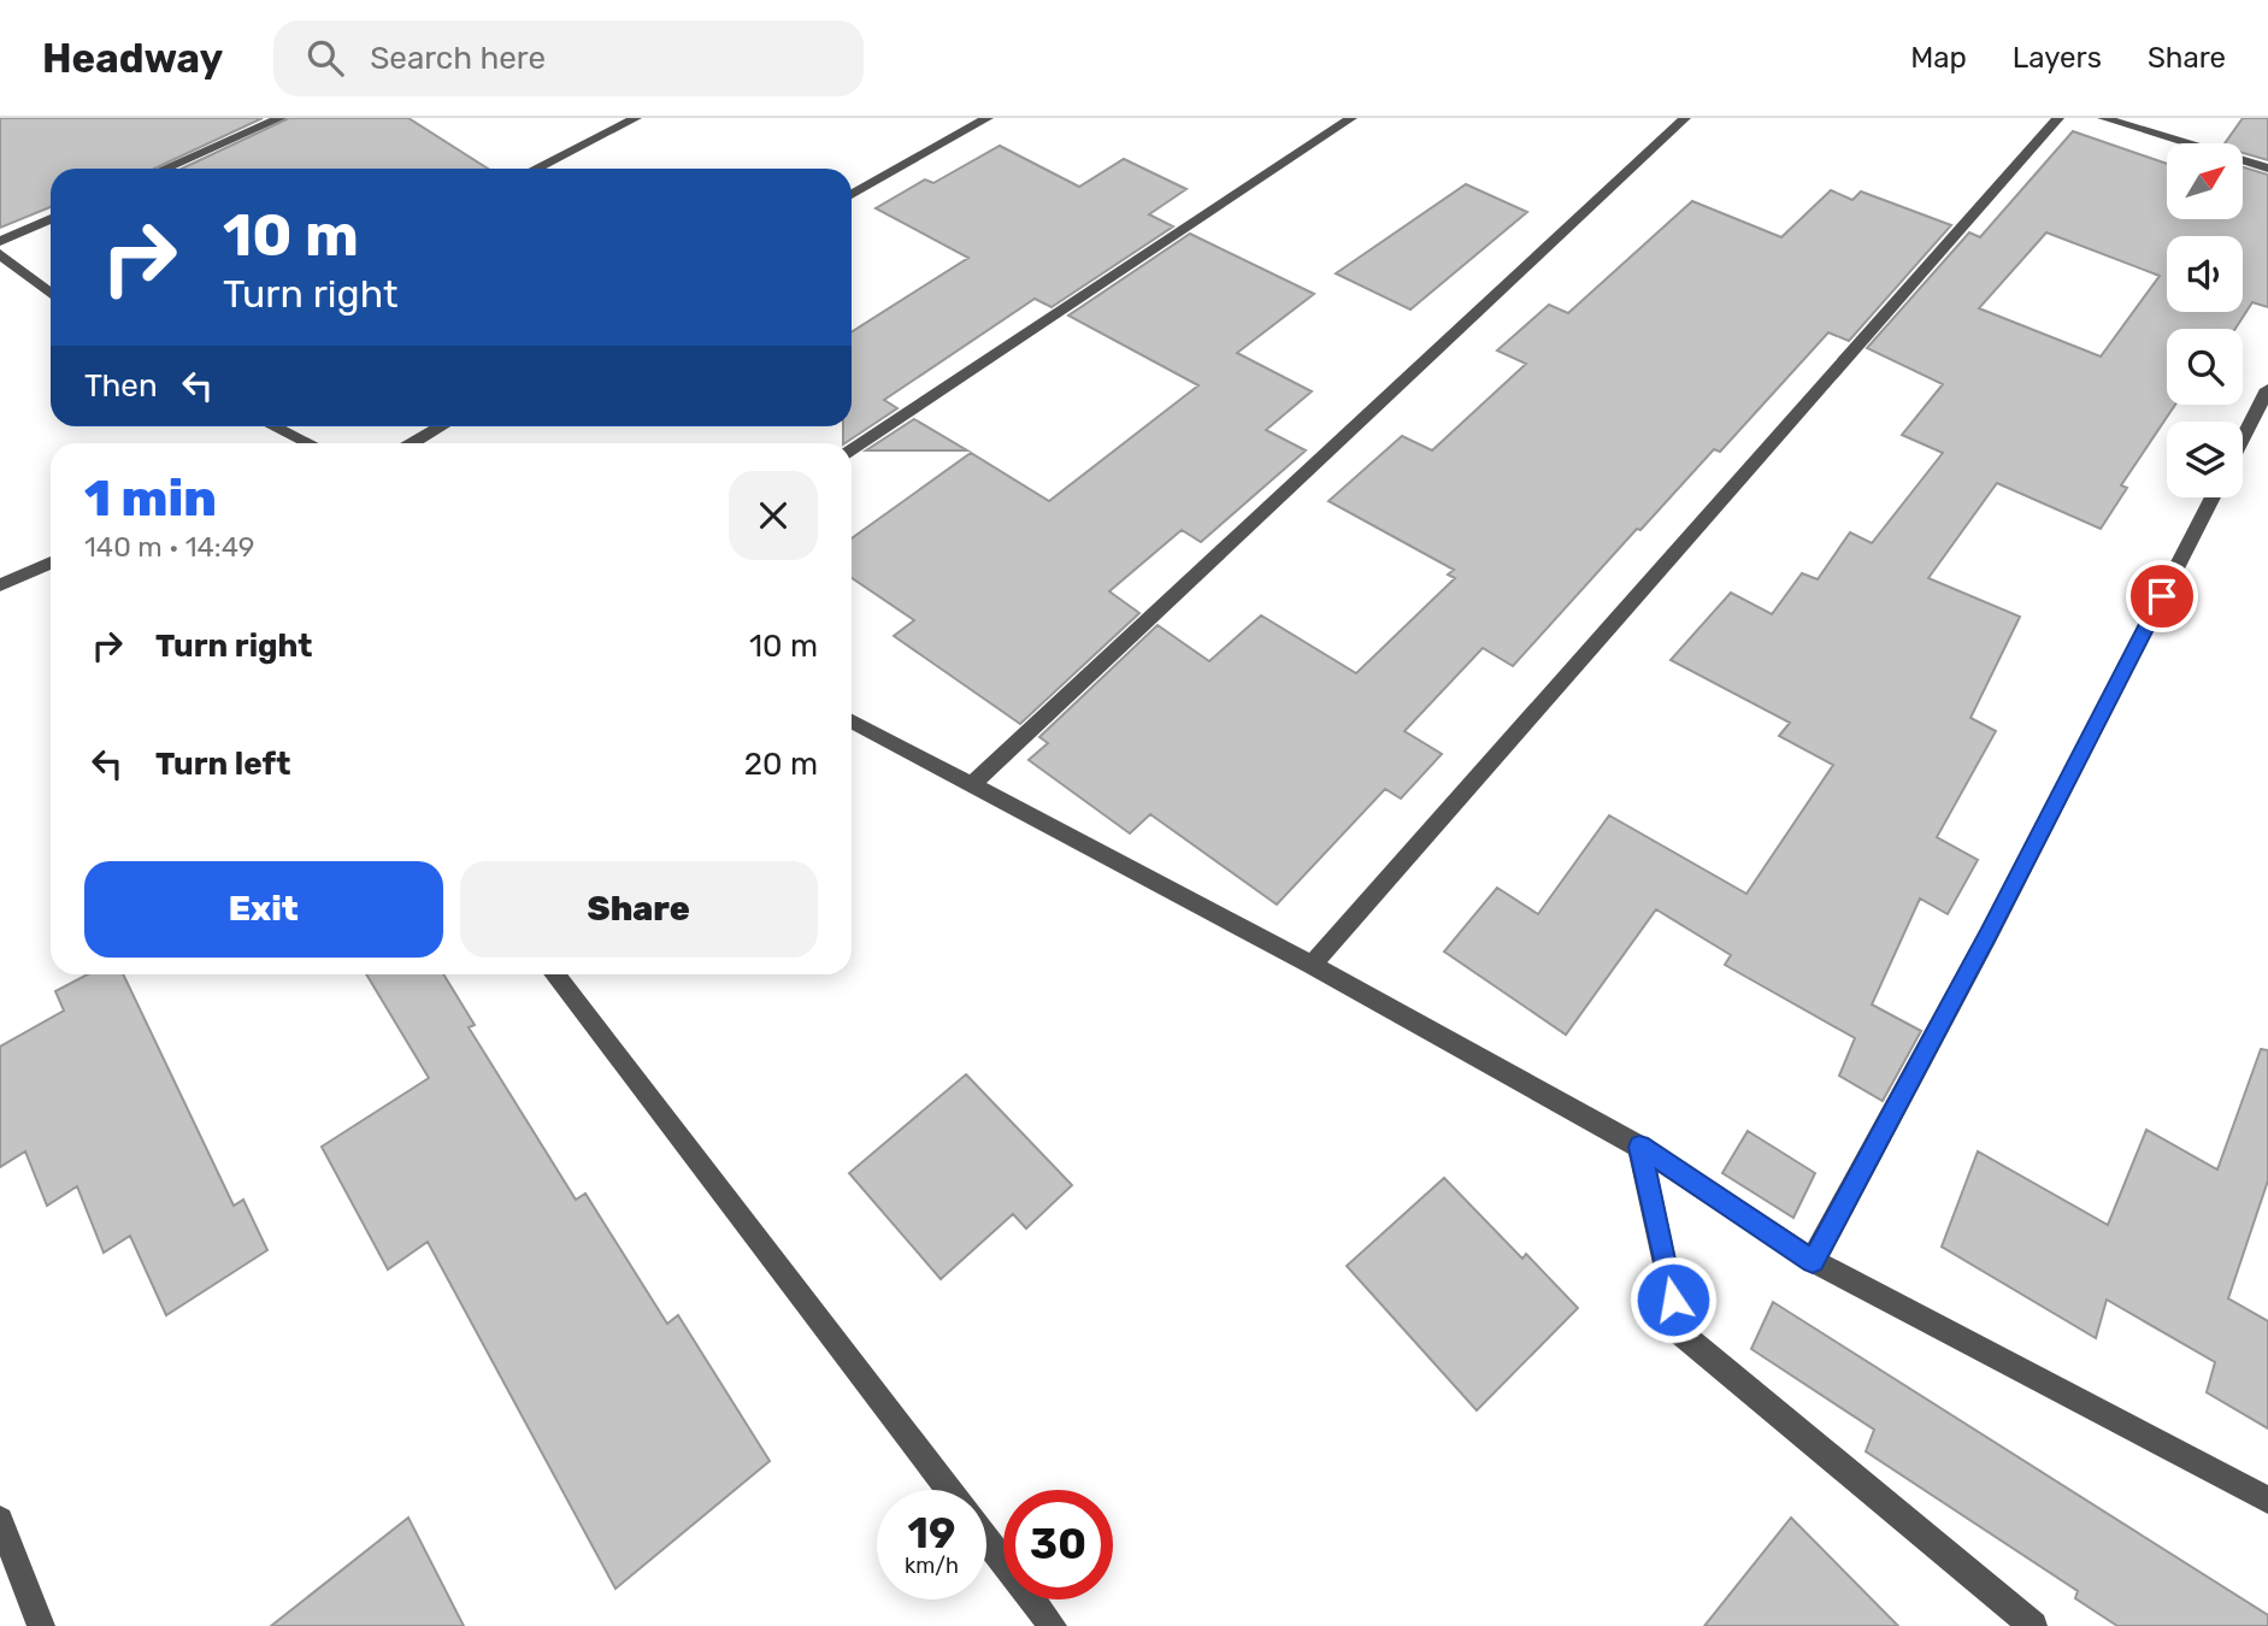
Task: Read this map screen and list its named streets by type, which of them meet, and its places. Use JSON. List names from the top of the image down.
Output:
{
  "north": "top right",
  "page": {
    "header": "Headway",
    "search": "Search here",
    "nav": ["Map", "Layers", "Share"],
    "turn": ["10 m", "Turn right"],
    "then": "Then",
    "heading": ["1 min", "140 m · 14:49"],
    "list": [
      {
        "name": "Turn right",
        "value": "10 m"
      },
      {
        "name": "Turn left",
        "value": "20 m"
      }
    ],
    "buttons": ["Exit", "Share"],
    "speed": "19 km/h",
    "limit": "30"
  }
}
